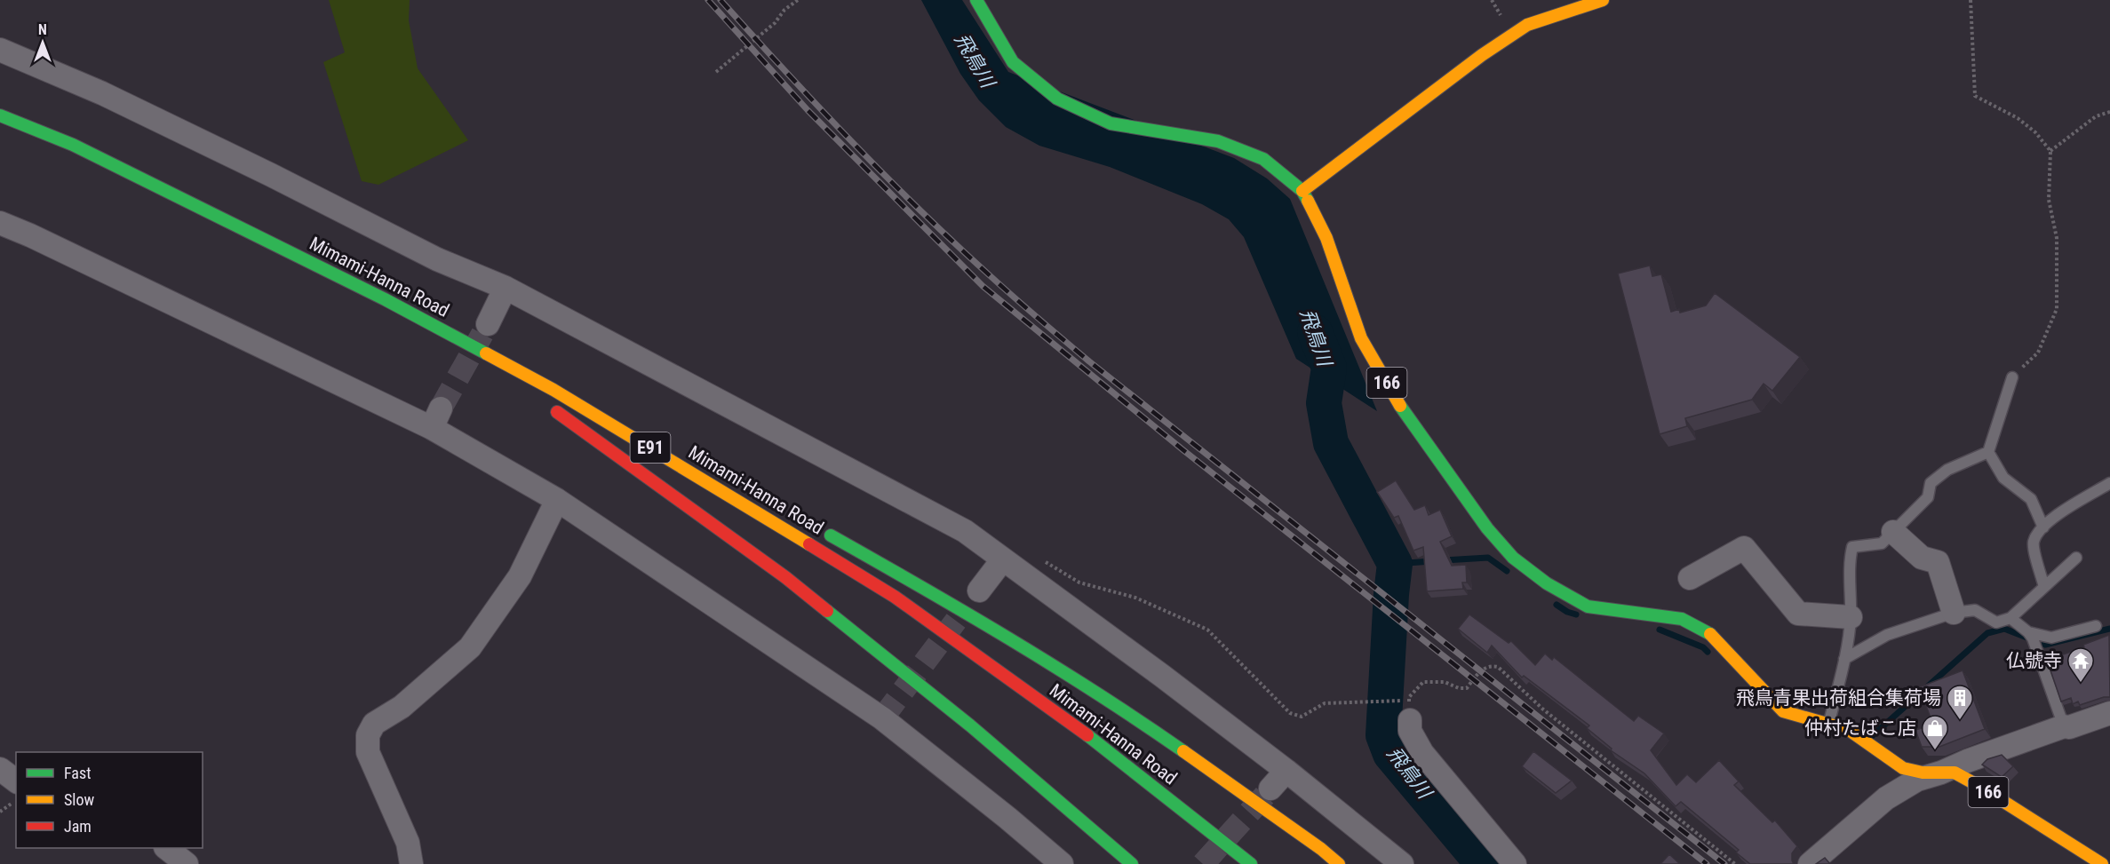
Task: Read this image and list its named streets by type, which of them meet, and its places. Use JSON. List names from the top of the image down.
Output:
{
  "streets": {
    "main road": ["Mimami-Hanna Road", "166", "E91"]
  },
  "water": ["飛鳥川"],
  "places": {
    "temple": ["仏號寺"],
    "building": ["飛鳥青果出荷組合集荷場"],
    "shop": ["仲村たばこ店"]
  },
  "legend": ["Fast", "Slow", "Jam"],
  "north": "top"
}
